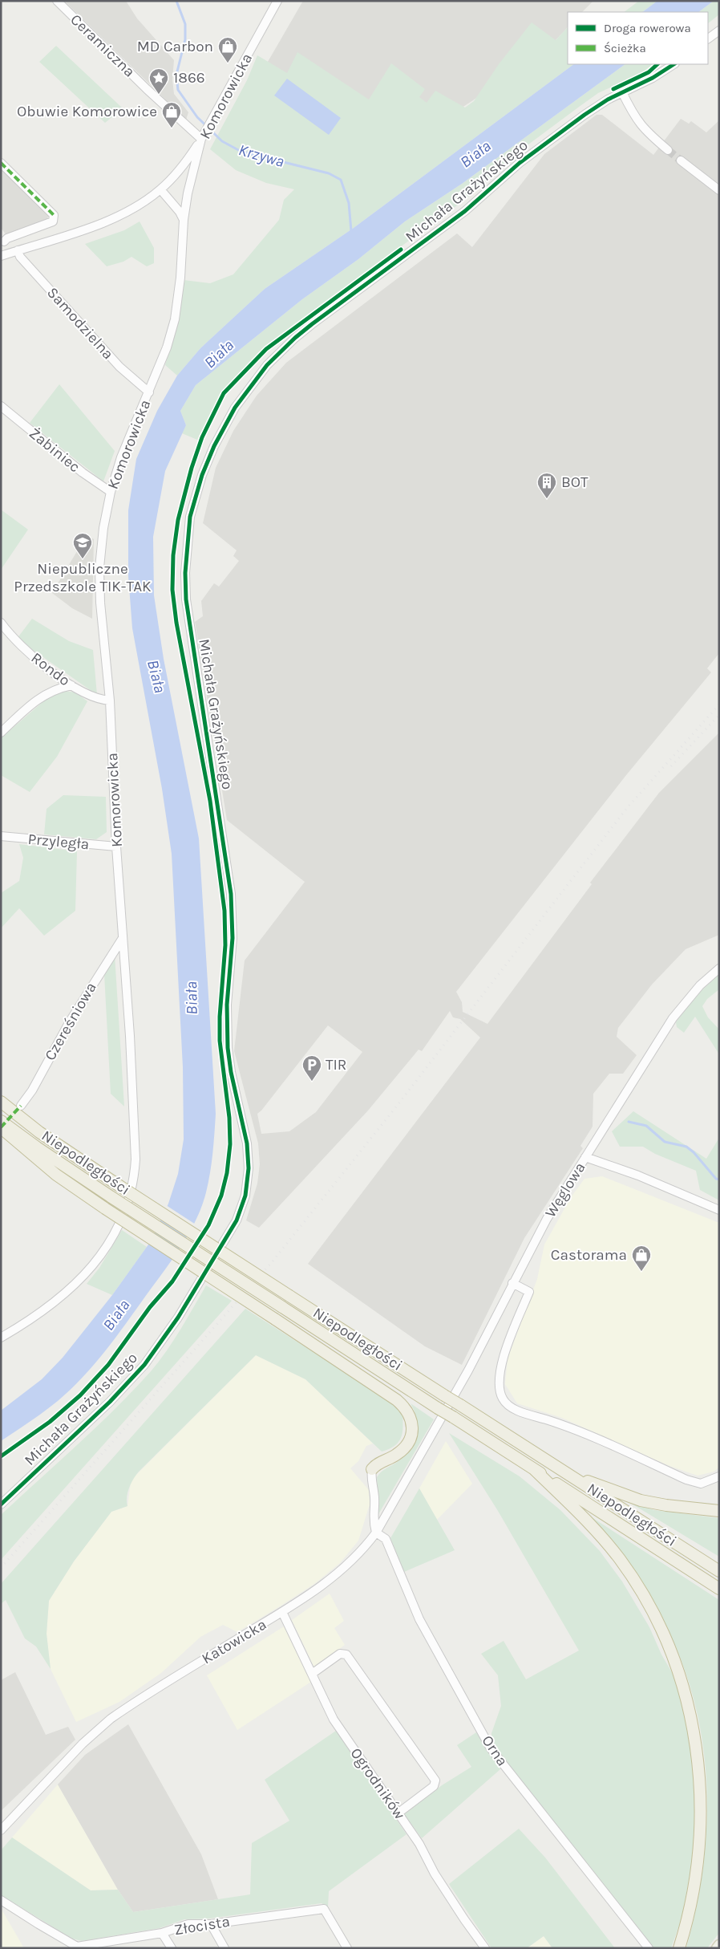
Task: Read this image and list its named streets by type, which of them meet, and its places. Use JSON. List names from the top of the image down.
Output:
{
  "streets": {
    "highway": ["Niepodległości"],
    "street": [
      "Ceramiczna",
      "Komorowicka",
      "Michała Grażyńskiego",
      "Samodzielna",
      "Żabiniec",
      "Rondo",
      "Przyległa",
      "Czereśniowa",
      "Węglowa",
      "Katowicka",
      "Orna",
      "Ogrodników",
      "Złocista"
    ]
  },
  "crossings": [
    ["Ceramiczna", "Komorowicka"],
    ["Komorowicka", "Samodzielna"],
    ["Komorowicka", "Żabiniec"],
    ["Komorowicka", "Rondo"],
    ["Komorowicka", "Przyległa"],
    ["Komorowicka", "Czereśniowa"],
    ["Węglowa", "Katowicka"],
    ["Katowicka", "Orna"],
    ["Katowicka", "Ogrodników"]
  ],
  "water": ["Biała", "Krzywa"],
  "places": {
    "shop": ["MD Carbon", "Obuwie Komorowice", "Castorama"],
    "place": ["1866"],
    "building": ["BOT"],
    "school or university": ["Niepubliczne Przedszkole TIK-TAK"],
    "parking": ["TIR"]
  },
  "legend": ["Droga rowerowa", "Ścieżka"]
}
